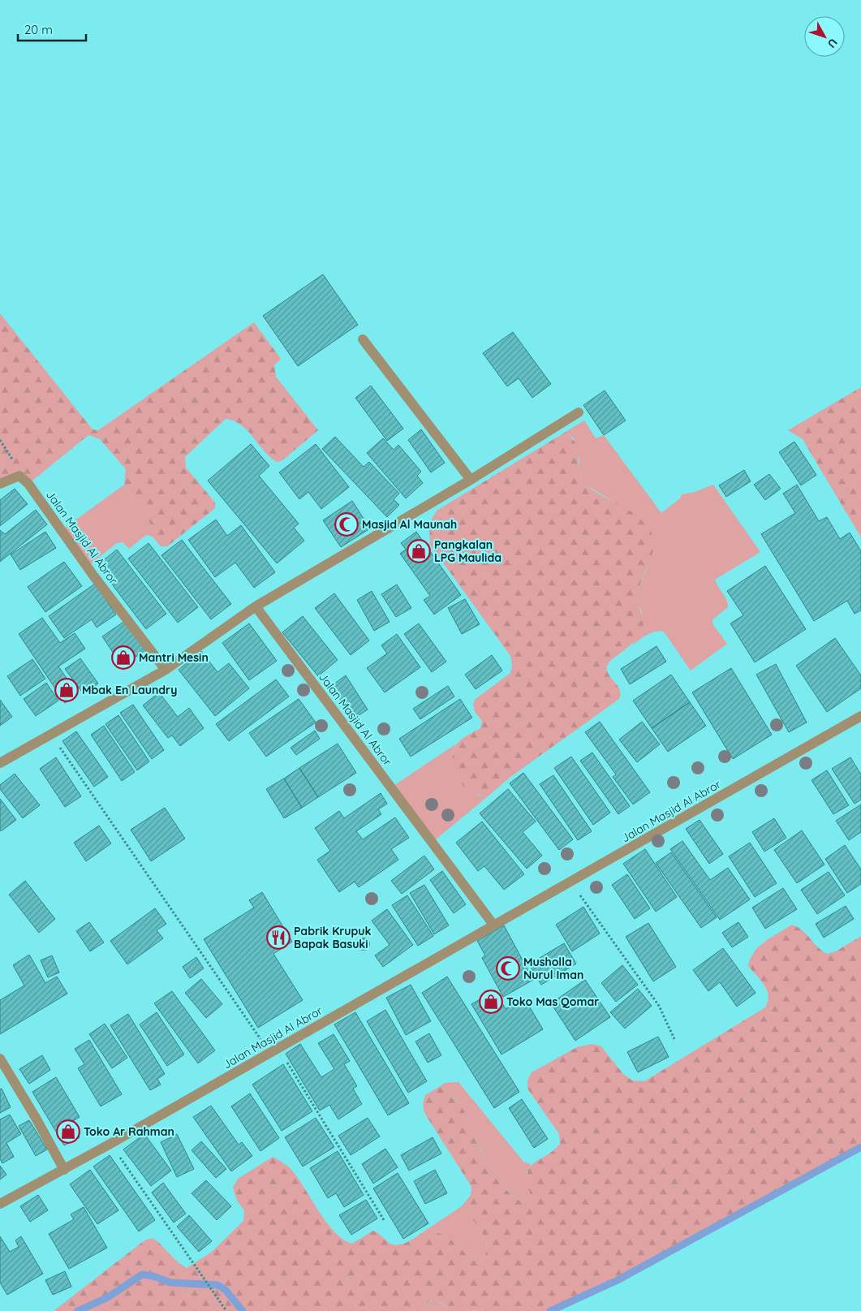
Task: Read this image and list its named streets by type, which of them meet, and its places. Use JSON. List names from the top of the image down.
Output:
{
  "streets": {
    "street": ["Jalan Masjid Al Abror"]
  },
  "places": {
    "mosque": ["Masjid Al Maunah", "Musholla Nurul Iman"],
    "shop": [
      "Pangkalan LPG Maulida",
      "Mantri Mesin",
      "Mbak En Laundry",
      "Toko Mas Qomar",
      "Toko Ar Rahman"
    ],
    "restaurant": ["Pabrik Krupuk Bapak Basuki"]
  },
  "scale_bar": "20 m",
  "north": "bottom right"
}
